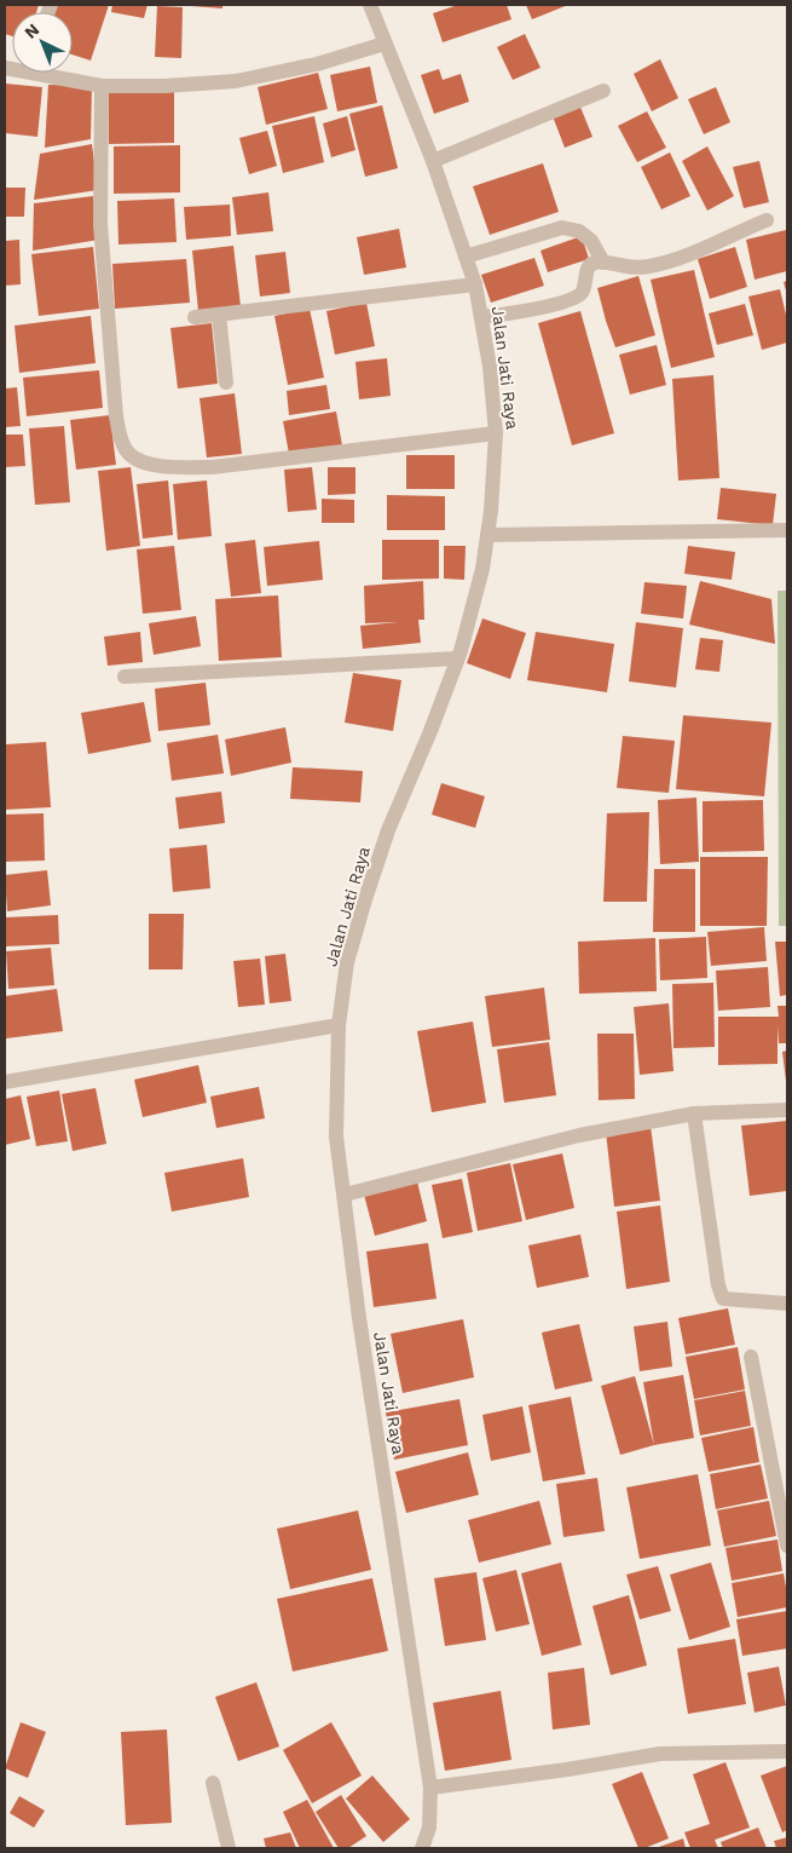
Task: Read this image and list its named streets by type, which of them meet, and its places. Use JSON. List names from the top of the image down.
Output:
{
  "streets": {
    "street": ["Jalan Jati Raya"]
  },
  "north": "top left"
}
